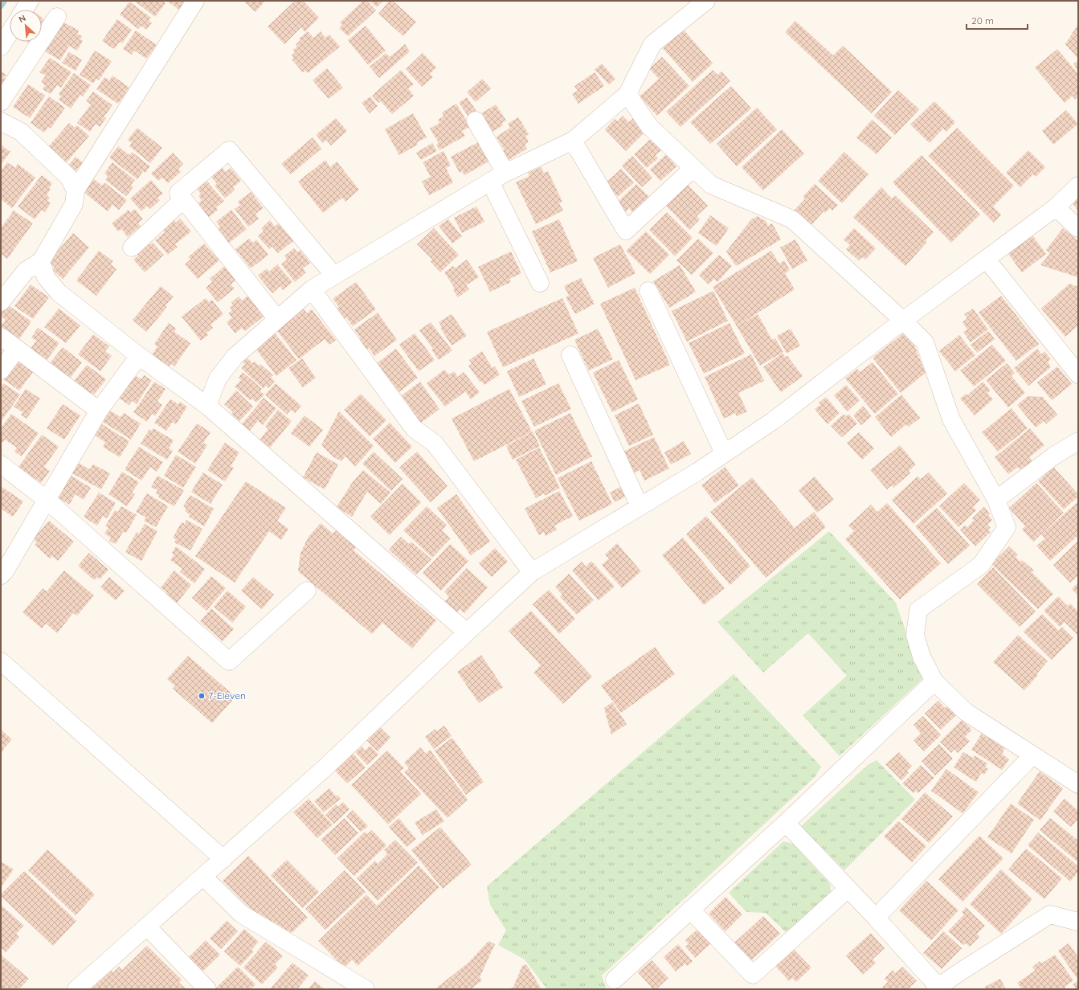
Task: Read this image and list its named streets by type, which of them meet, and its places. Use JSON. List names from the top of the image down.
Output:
{
  "places": ["7-Eleven"],
  "scale_bar": "20 m",
  "north": "top left"
}
